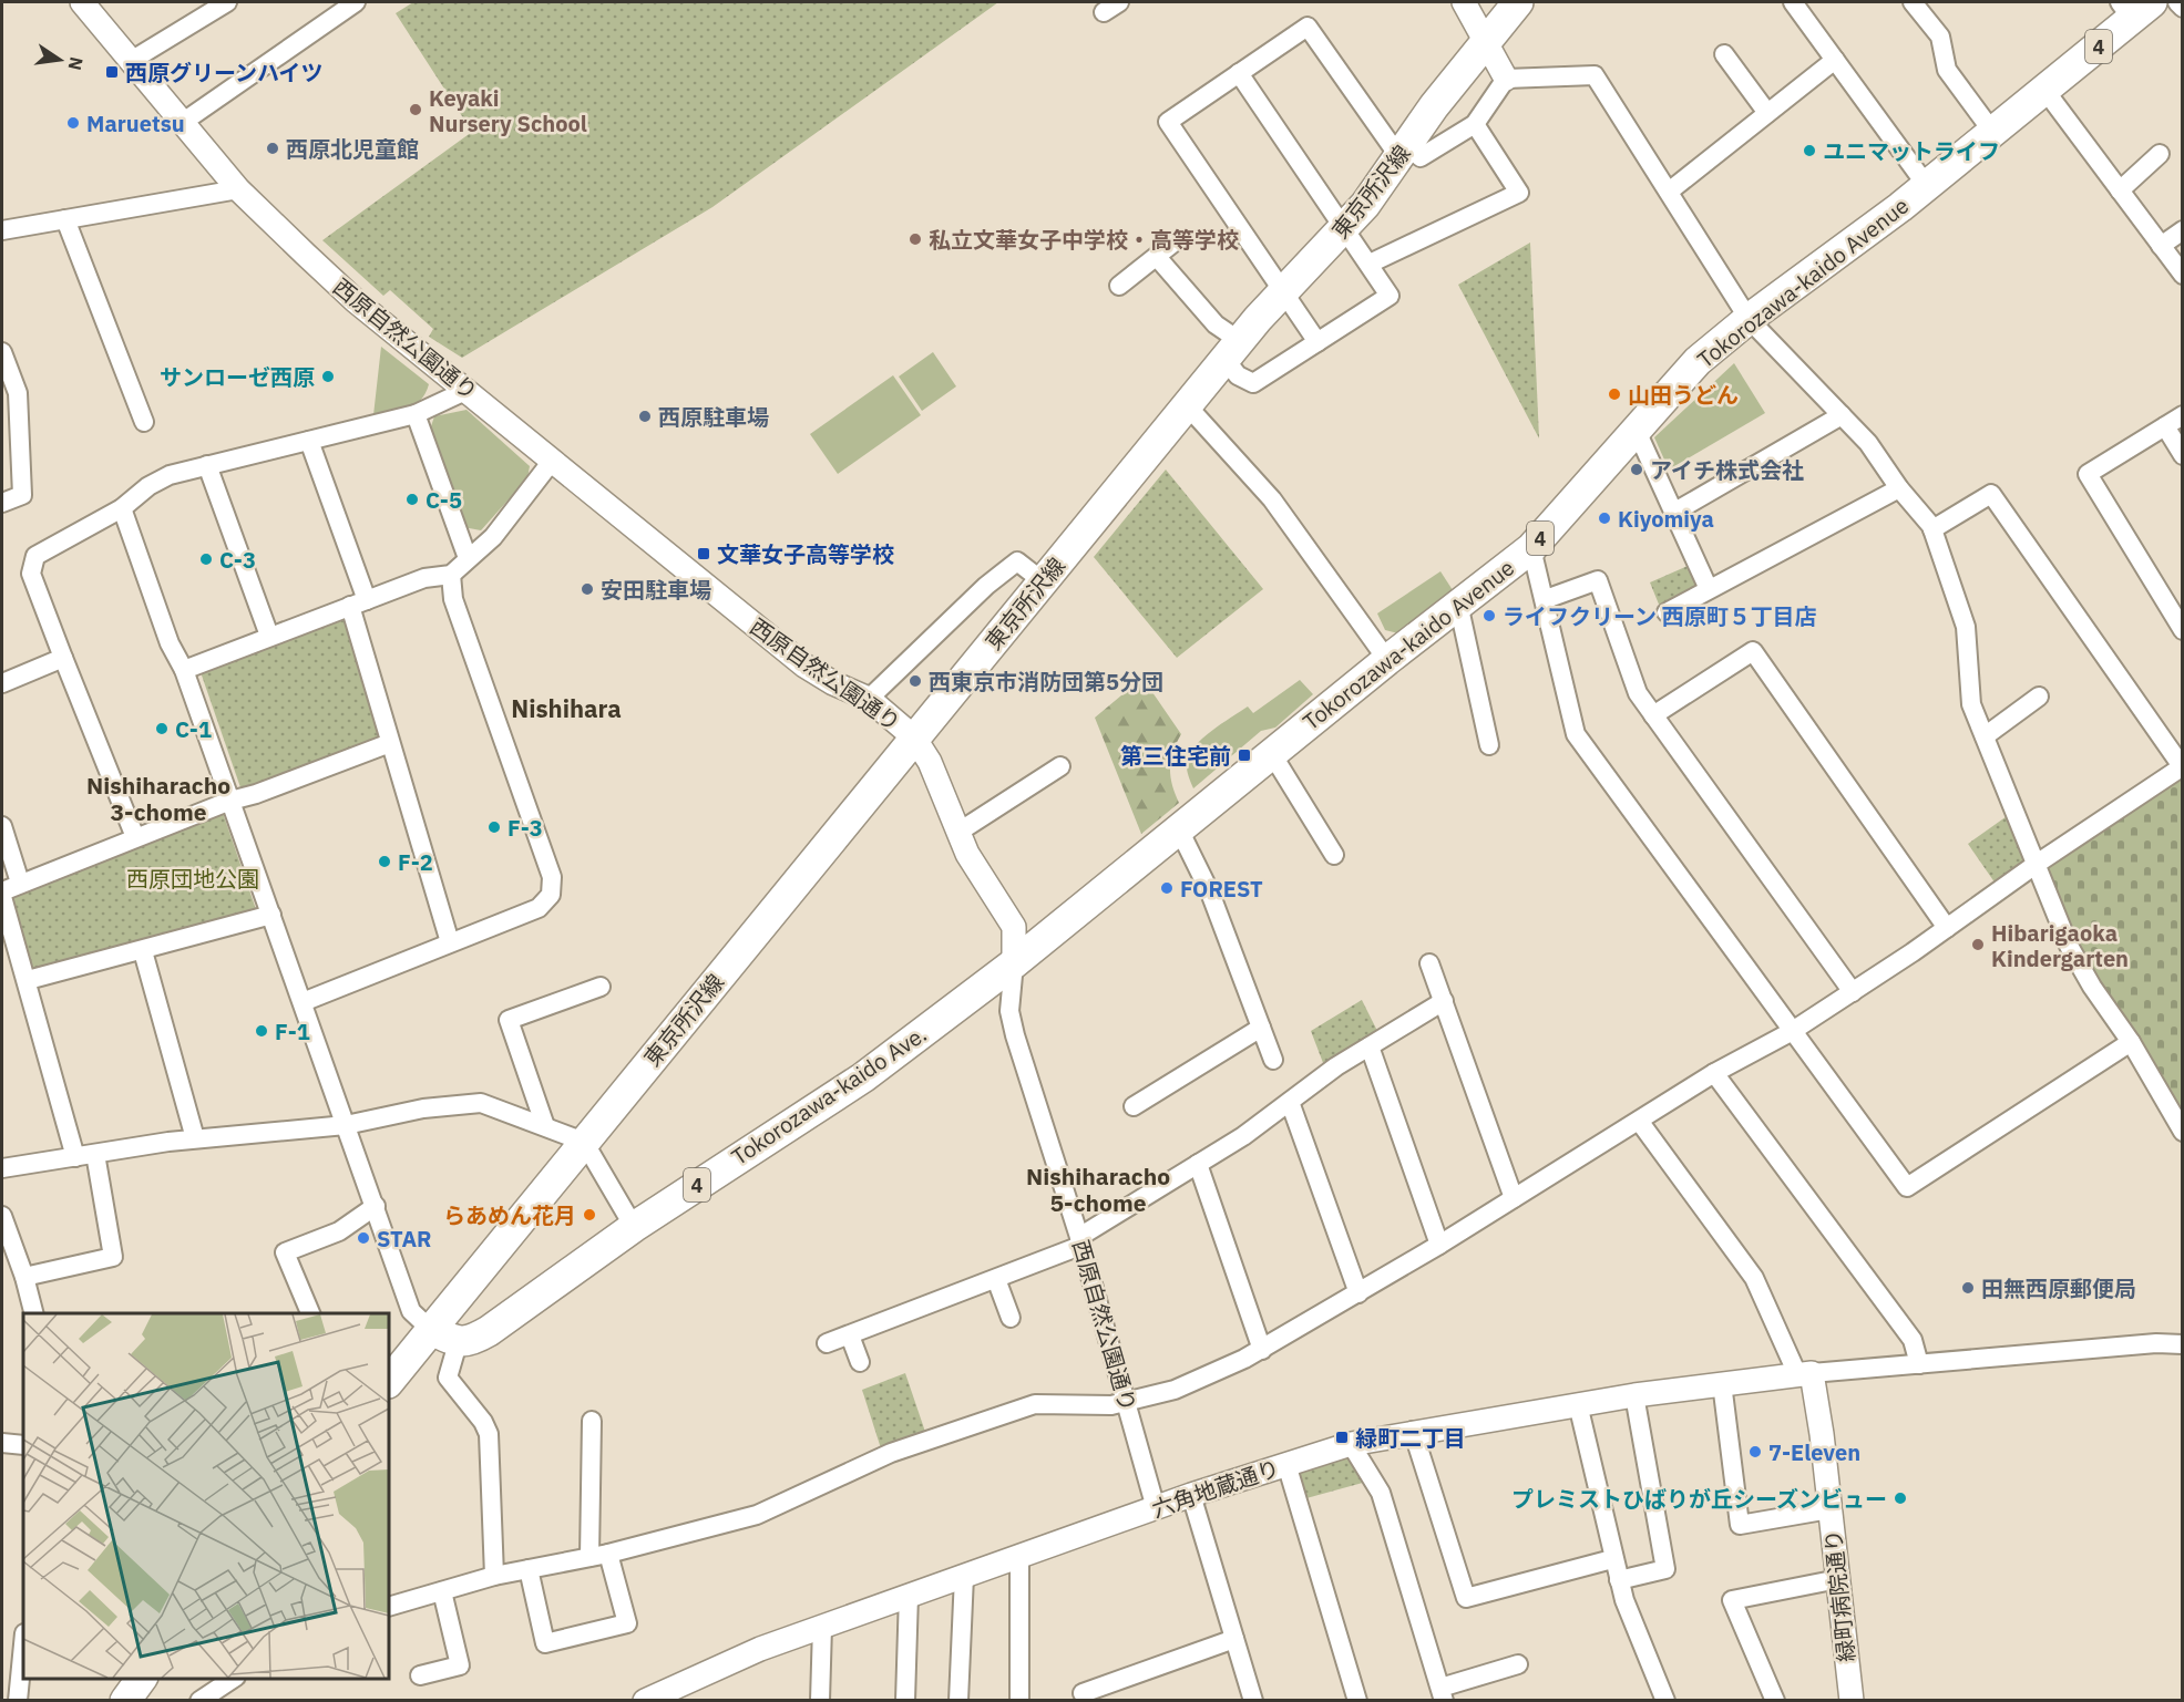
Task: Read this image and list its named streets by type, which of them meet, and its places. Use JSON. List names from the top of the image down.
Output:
{
  "streets": {
    "main road": [
      "4",
      "東京所沢線",
      "Tokorozawa-kaido Avenue",
      "Tokorozawa-kaido Ave."
    ],
    "street": ["西原自然公園通り", "六角地蔵通り", "緑町病院通り"]
  },
  "crossings": [
    ["東京所沢線", "西原自然公園通り"],
    ["Tokorozawa-kaido Avenue", "西原自然公園通り"],
    ["Tokorozawa-kaido Avenue", "Tokorozawa-kaido Ave."],
    ["西原自然公園通り", "Tokorozawa-kaido Ave."],
    ["西原自然公園通り", "六角地蔵通り"],
    ["六角地蔵通り", "緑町病院通り"]
  ],
  "districts": ["Nishihara", "Nishiharacho 3-chome", "Nishiharacho 5-chome"],
  "parks": ["西原団地公園"],
  "places": {
    "transit": [
      "西原グリーンハイツ",
      "文華女子高等学校",
      "第三住宅前",
      "緑町二丁目"
    ],
    "other": [
      "Keyaki Nursery School",
      "Maruetsu",
      "西原北児童館",
      "ユニマットライフ",
      "私立文華女子中学校・高等学校",
      "サンローゼ西原",
      "山田うどん",
      "西原駐車場",
      "アイチ株式会社",
      "C-5",
      "Kiyomiya",
      "C-3",
      "安田駐車場",
      "ライフクリーン 西原町５丁目店",
      "西東京市消防団第5分団",
      "C-1",
      "F-3",
      "F-2",
      "FOREST",
      "Hibarigaoka Kindergarten",
      "F-1",
      "らあめん花月",
      "STAR",
      "田無西原郵便局",
      "7-Eleven",
      "プレミストひばりが丘シーズンビュー"
    ]
  },
  "north": "right"
}
